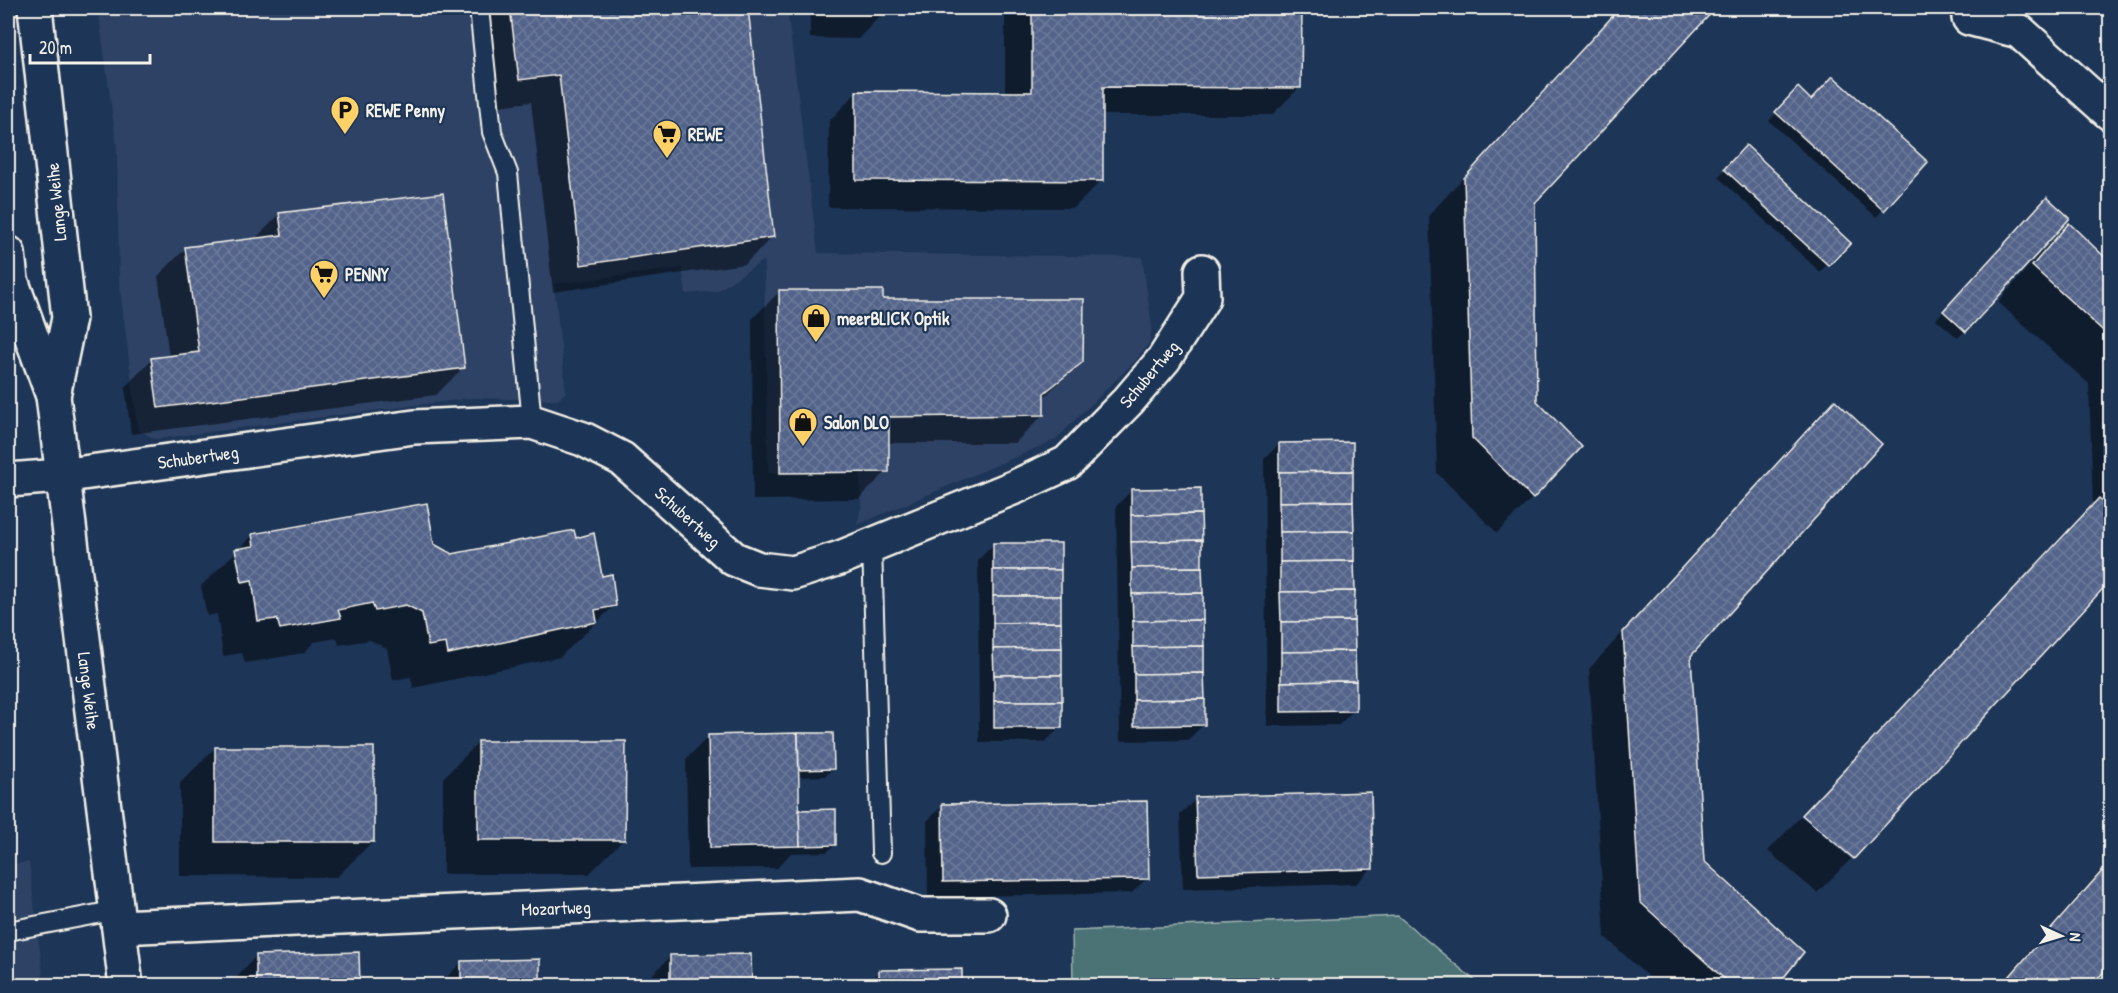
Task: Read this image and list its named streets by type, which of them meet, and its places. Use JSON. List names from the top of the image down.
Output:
{
  "streets": {
    "street": ["Lange Weihe", "Schubertweg", "Mozartweg"]
  },
  "crossings": [
    ["Lange Weihe", "Schubertweg"],
    ["Lange Weihe", "Mozartweg"]
  ],
  "places": {
    "parking": ["REWE Penny"],
    "supermarket": ["REWE", "PENNY"],
    "shop": ["meerBLICK Optik", "Salon DLO"]
  },
  "scale_bar": "20 m",
  "north": "right"
}
